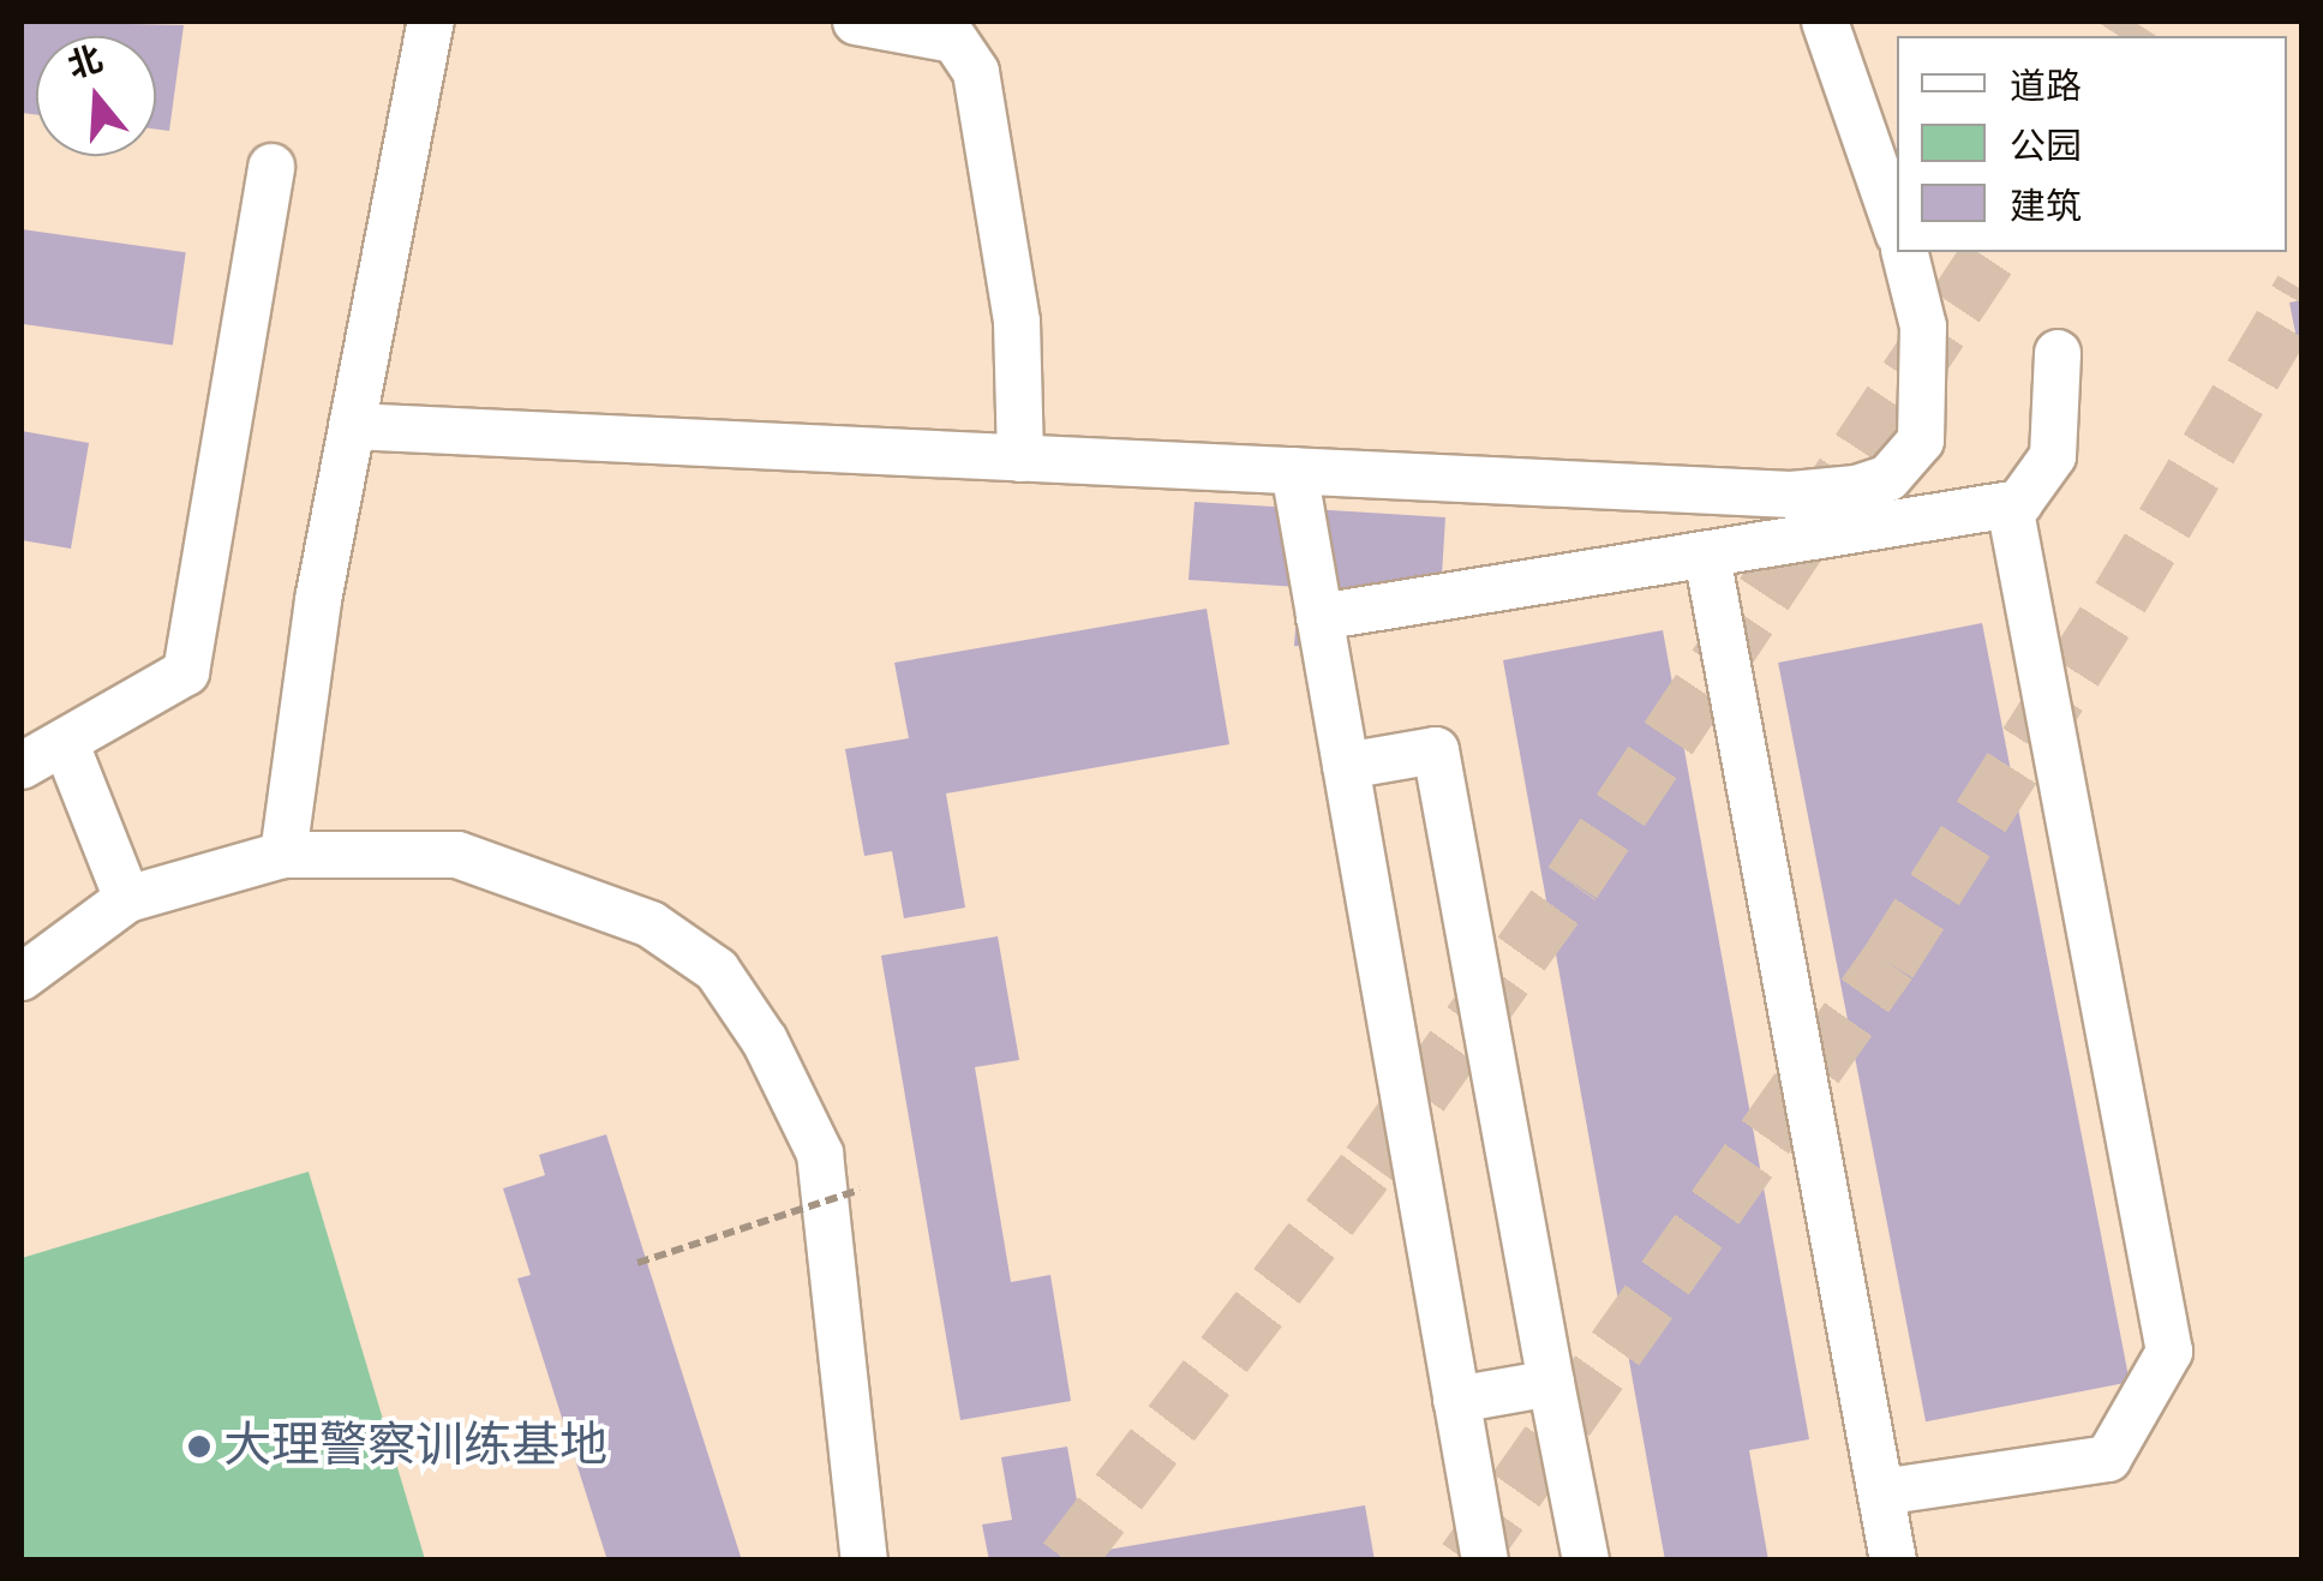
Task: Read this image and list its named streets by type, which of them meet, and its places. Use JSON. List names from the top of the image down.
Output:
{
  "places": ["大理警察训练基地"],
  "legend": ["道路", "公园", "建筑"],
  "north": "top"
}
